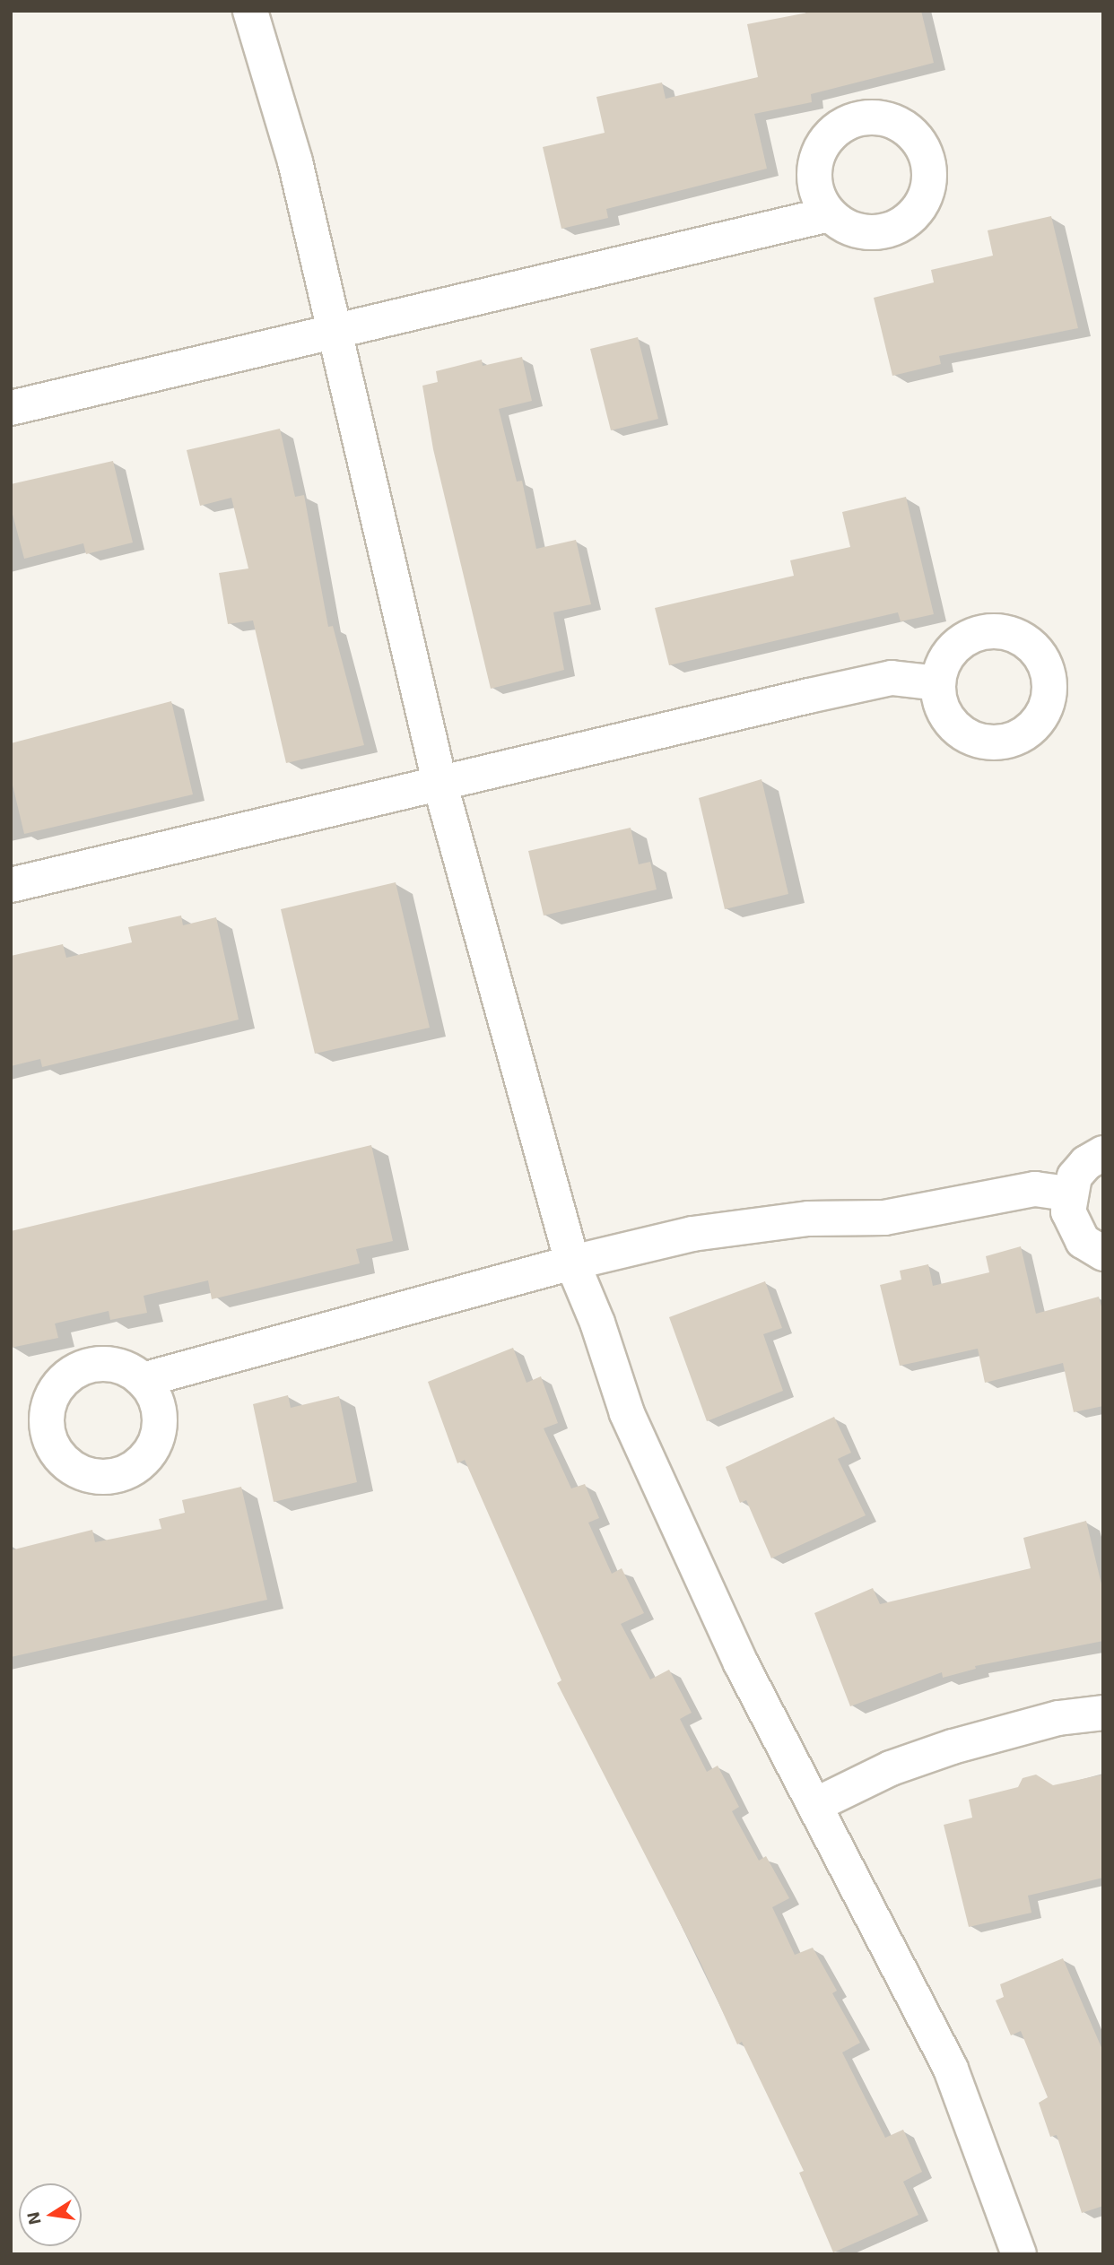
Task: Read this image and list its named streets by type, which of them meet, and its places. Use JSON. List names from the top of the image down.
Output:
{
  "north": "left"
}
